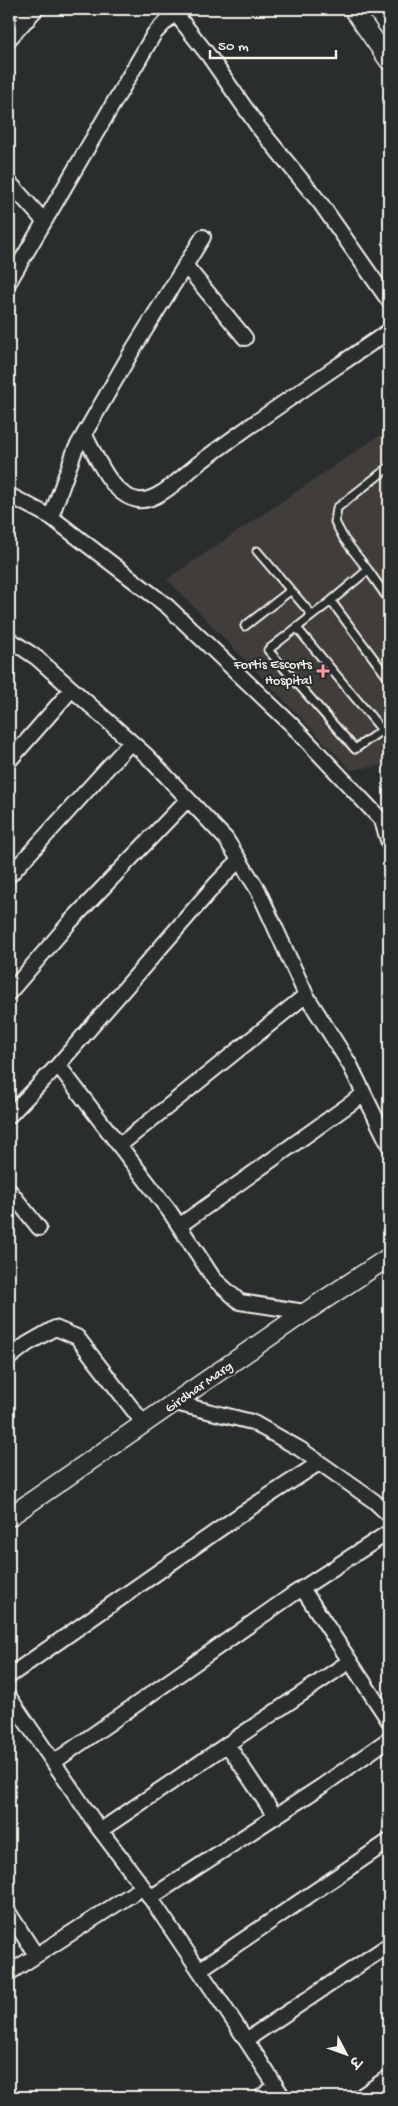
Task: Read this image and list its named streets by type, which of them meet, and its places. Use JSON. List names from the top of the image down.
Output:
{
  "streets": {
    "street": ["Girdhar Marg"]
  },
  "places": {
    "health": ["Fortis Escorts Hospital"]
  },
  "scale_bar": "50 m",
  "north": "bottom right"
}
